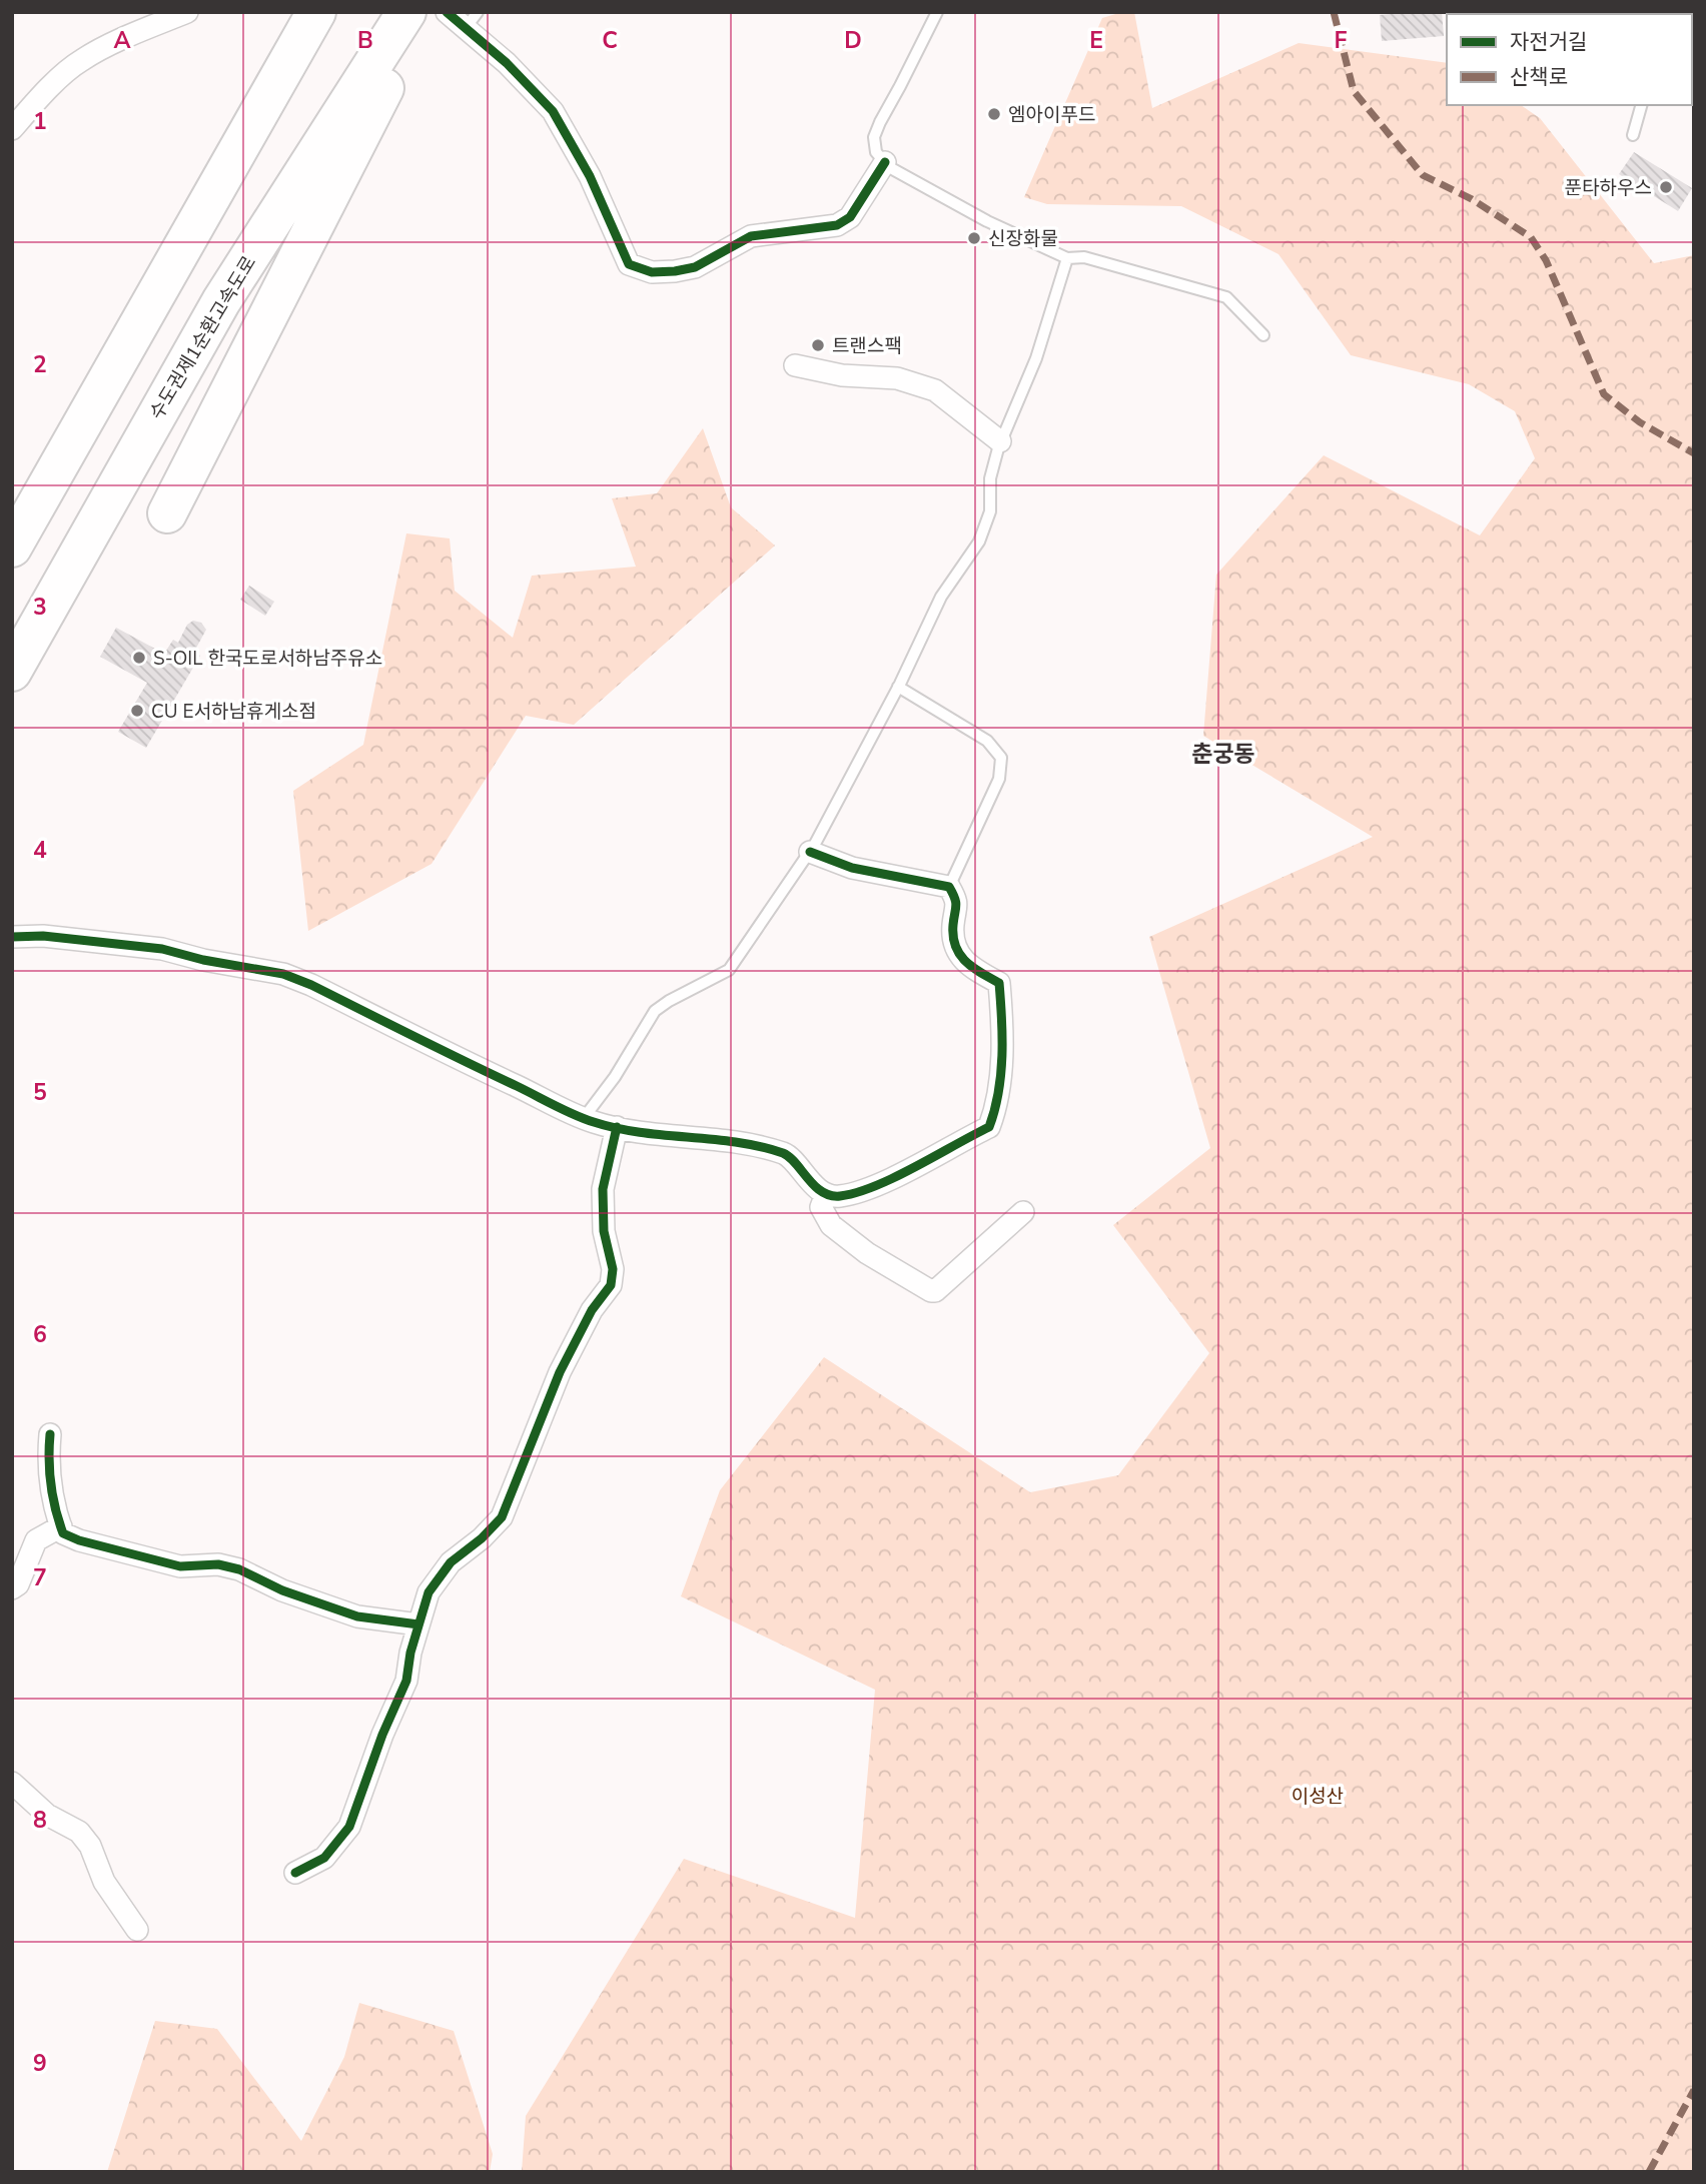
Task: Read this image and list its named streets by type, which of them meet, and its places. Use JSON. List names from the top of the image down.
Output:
{
  "streets": {
    "highway": ["수도권제1순환고속도로"]
  },
  "districts": ["춘궁동"],
  "parks": ["이성산"],
  "places": [
    "엠아이푸드",
    "푼타하우스",
    "신장화물",
    "트랜스팩",
    "S-OIL 한국도로서하남주유소",
    "CU E서하남휴게소점"
  ],
  "legend": ["자전거길", "산책로"],
  "grid": {
    "columns": [
      "A",
      "B",
      "C",
      "D",
      "E",
      "F"
    ],
    "rows": [
      "1",
      "2",
      "3",
      "4",
      "5",
      "6",
      "7",
      "8",
      "9"
    ]
  }
}
